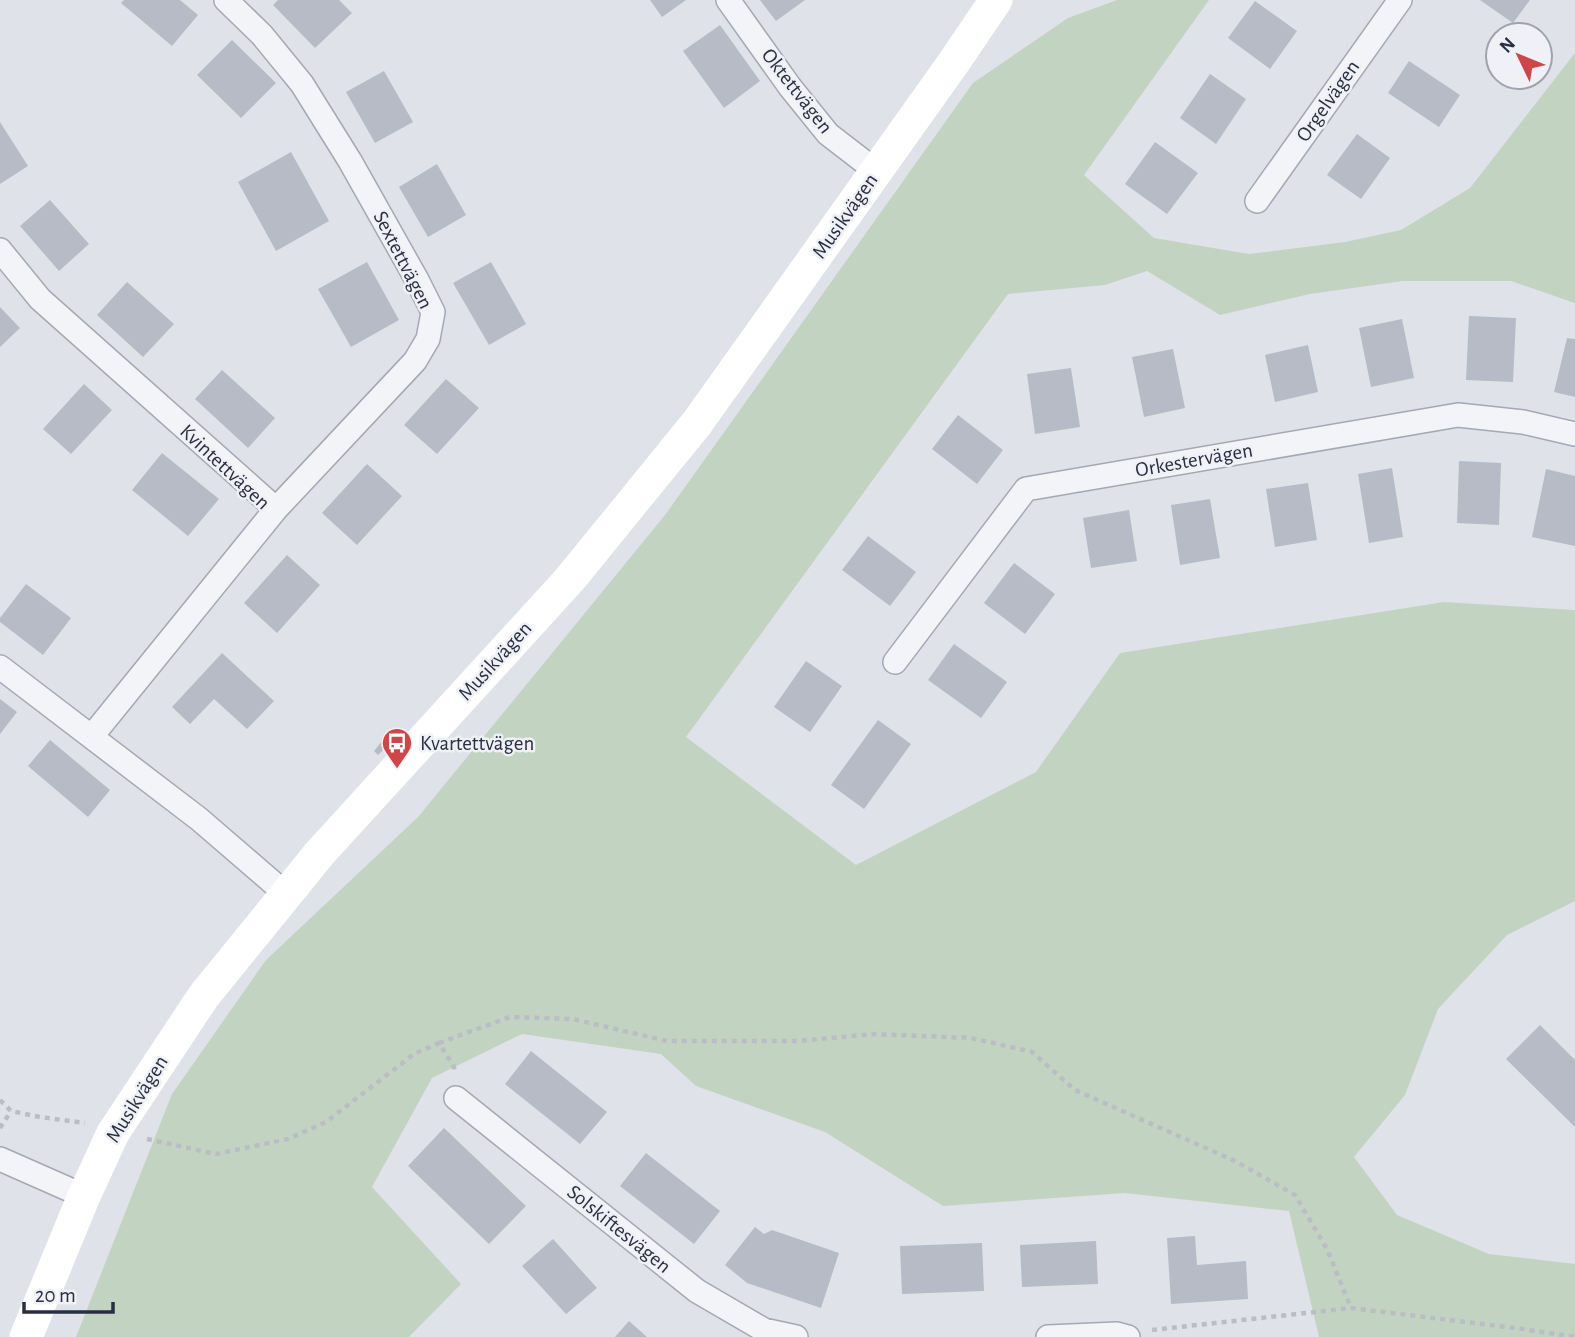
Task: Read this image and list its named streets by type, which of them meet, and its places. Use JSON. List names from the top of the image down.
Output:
{
  "streets": {
    "street": [
      "Oktettvägen",
      "Orgelvägen",
      "Musikvägen",
      "Sextettvägen",
      "Orkestervägen",
      "Kvintettvägen",
      "Solskiftesvägen"
    ]
  },
  "crossings": [
    ["Oktettvägen", "Musikvägen"],
    ["Sextettvägen", "Kvintettvägen"]
  ],
  "places": {
    "bus stop": ["Kvartettvägen"]
  },
  "scale_bar": "20 m",
  "north": "top left"
}
